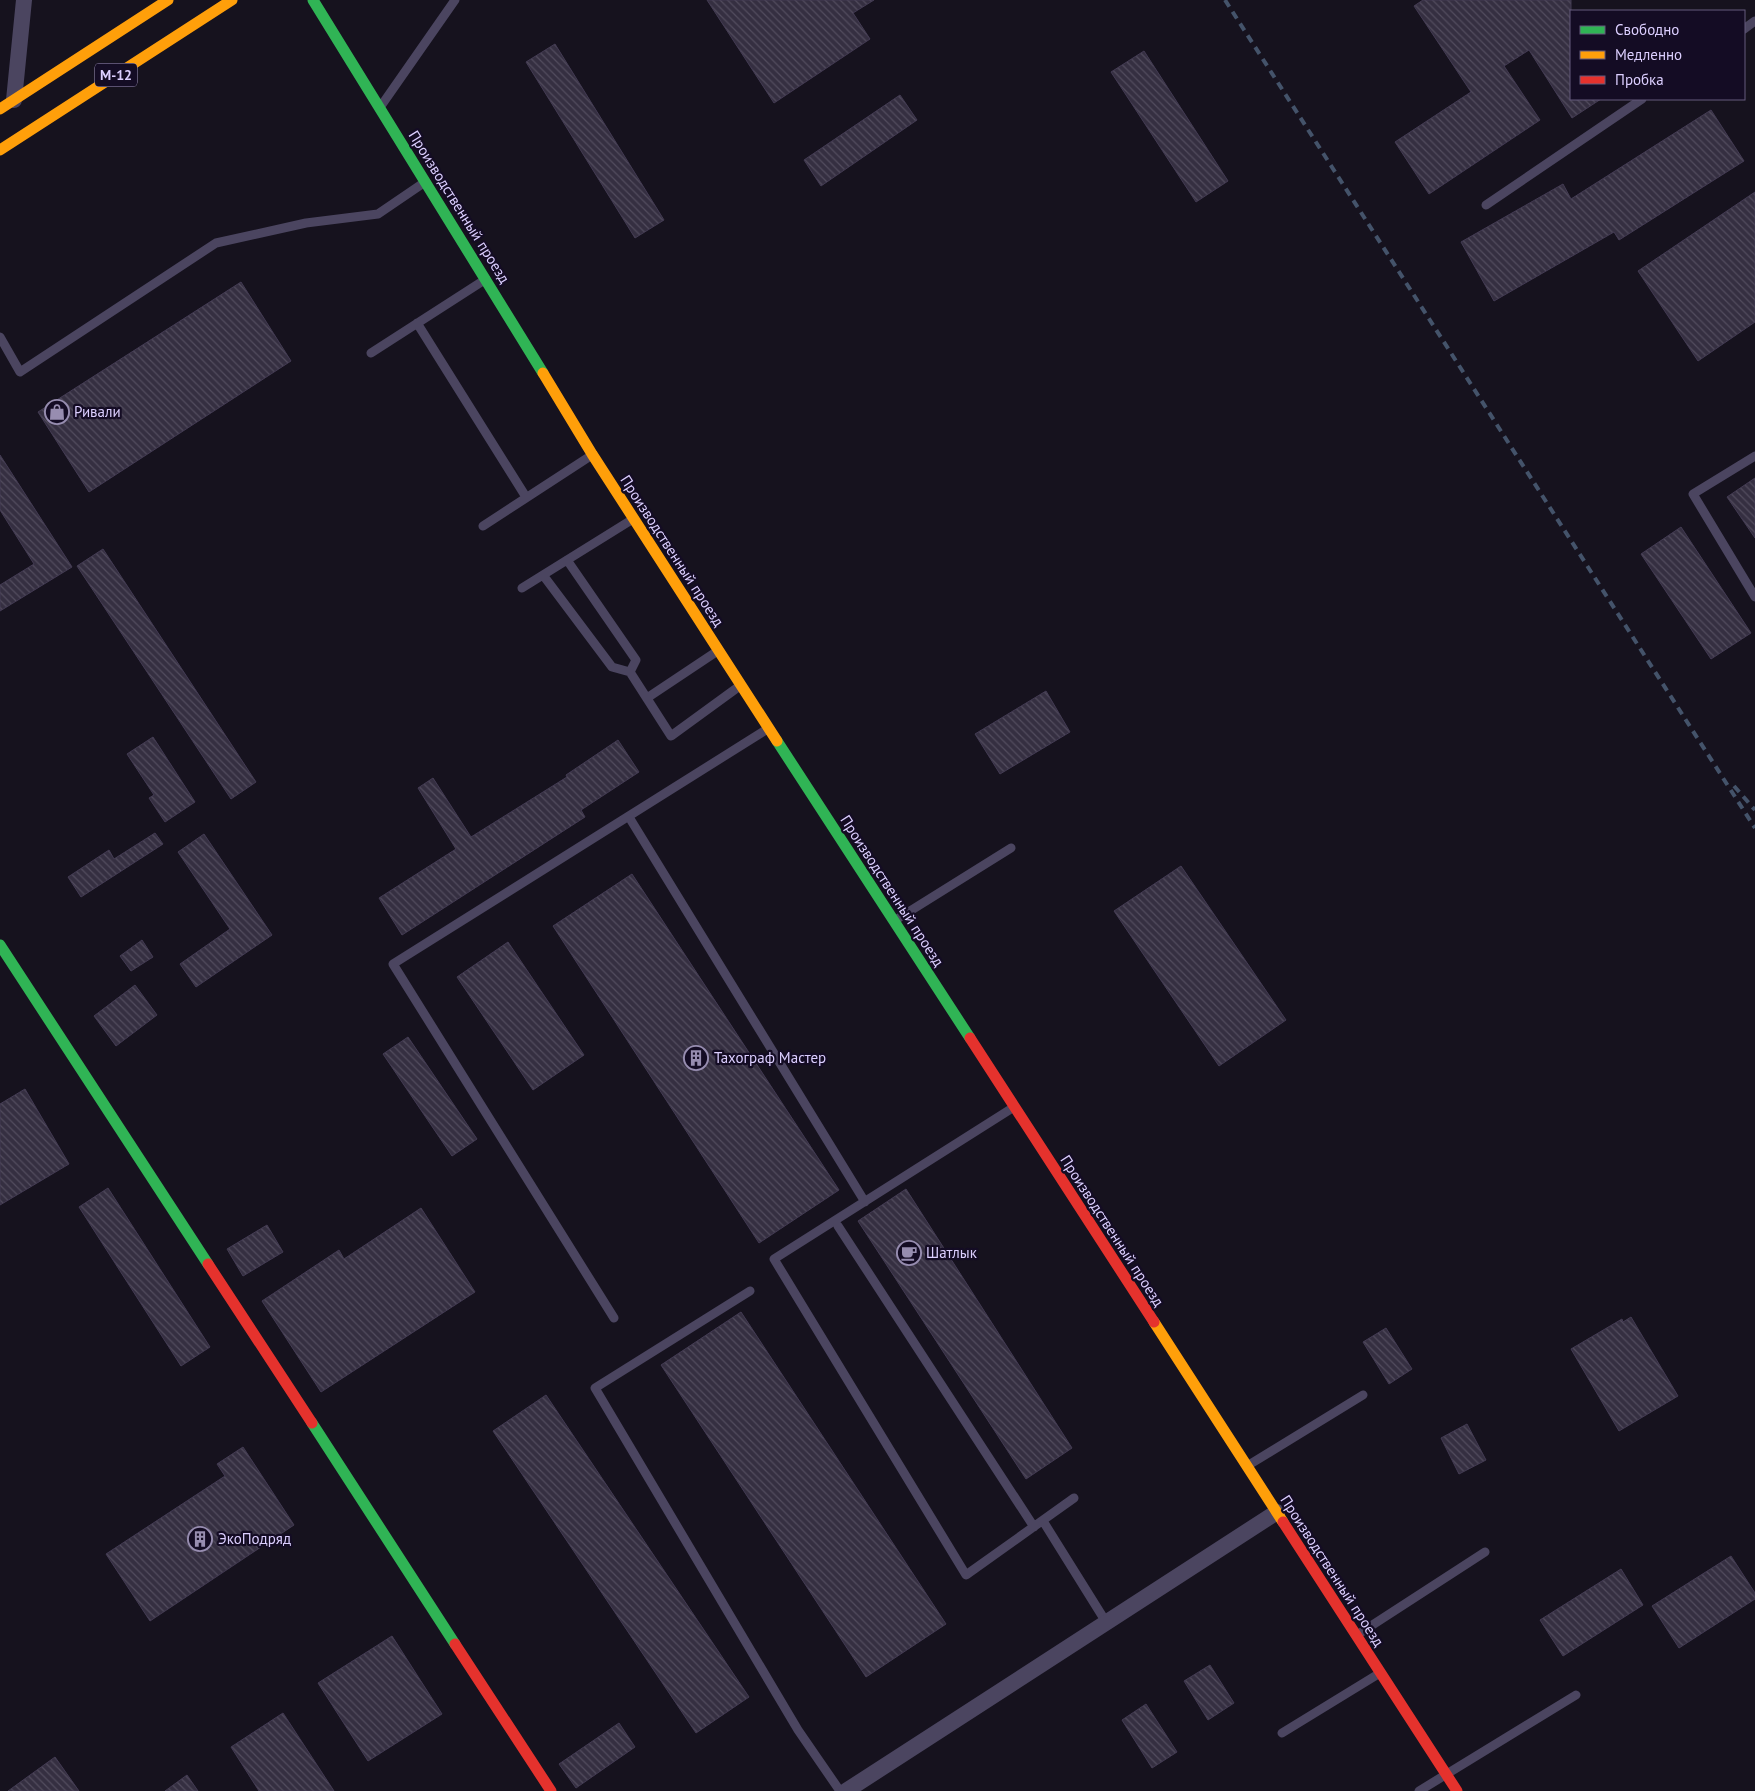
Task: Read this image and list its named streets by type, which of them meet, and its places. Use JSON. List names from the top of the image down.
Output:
{
  "streets": {
    "street": ["М-12", "Производственный проезд"]
  },
  "places": {
    "shop": ["Ривали"],
    "building": ["Тахограф Мастер", "ЭкоПодряд"],
    "cafe": ["Шатлык"]
  },
  "legend": ["Свободно", "Медленно", "Пробка"]
}
